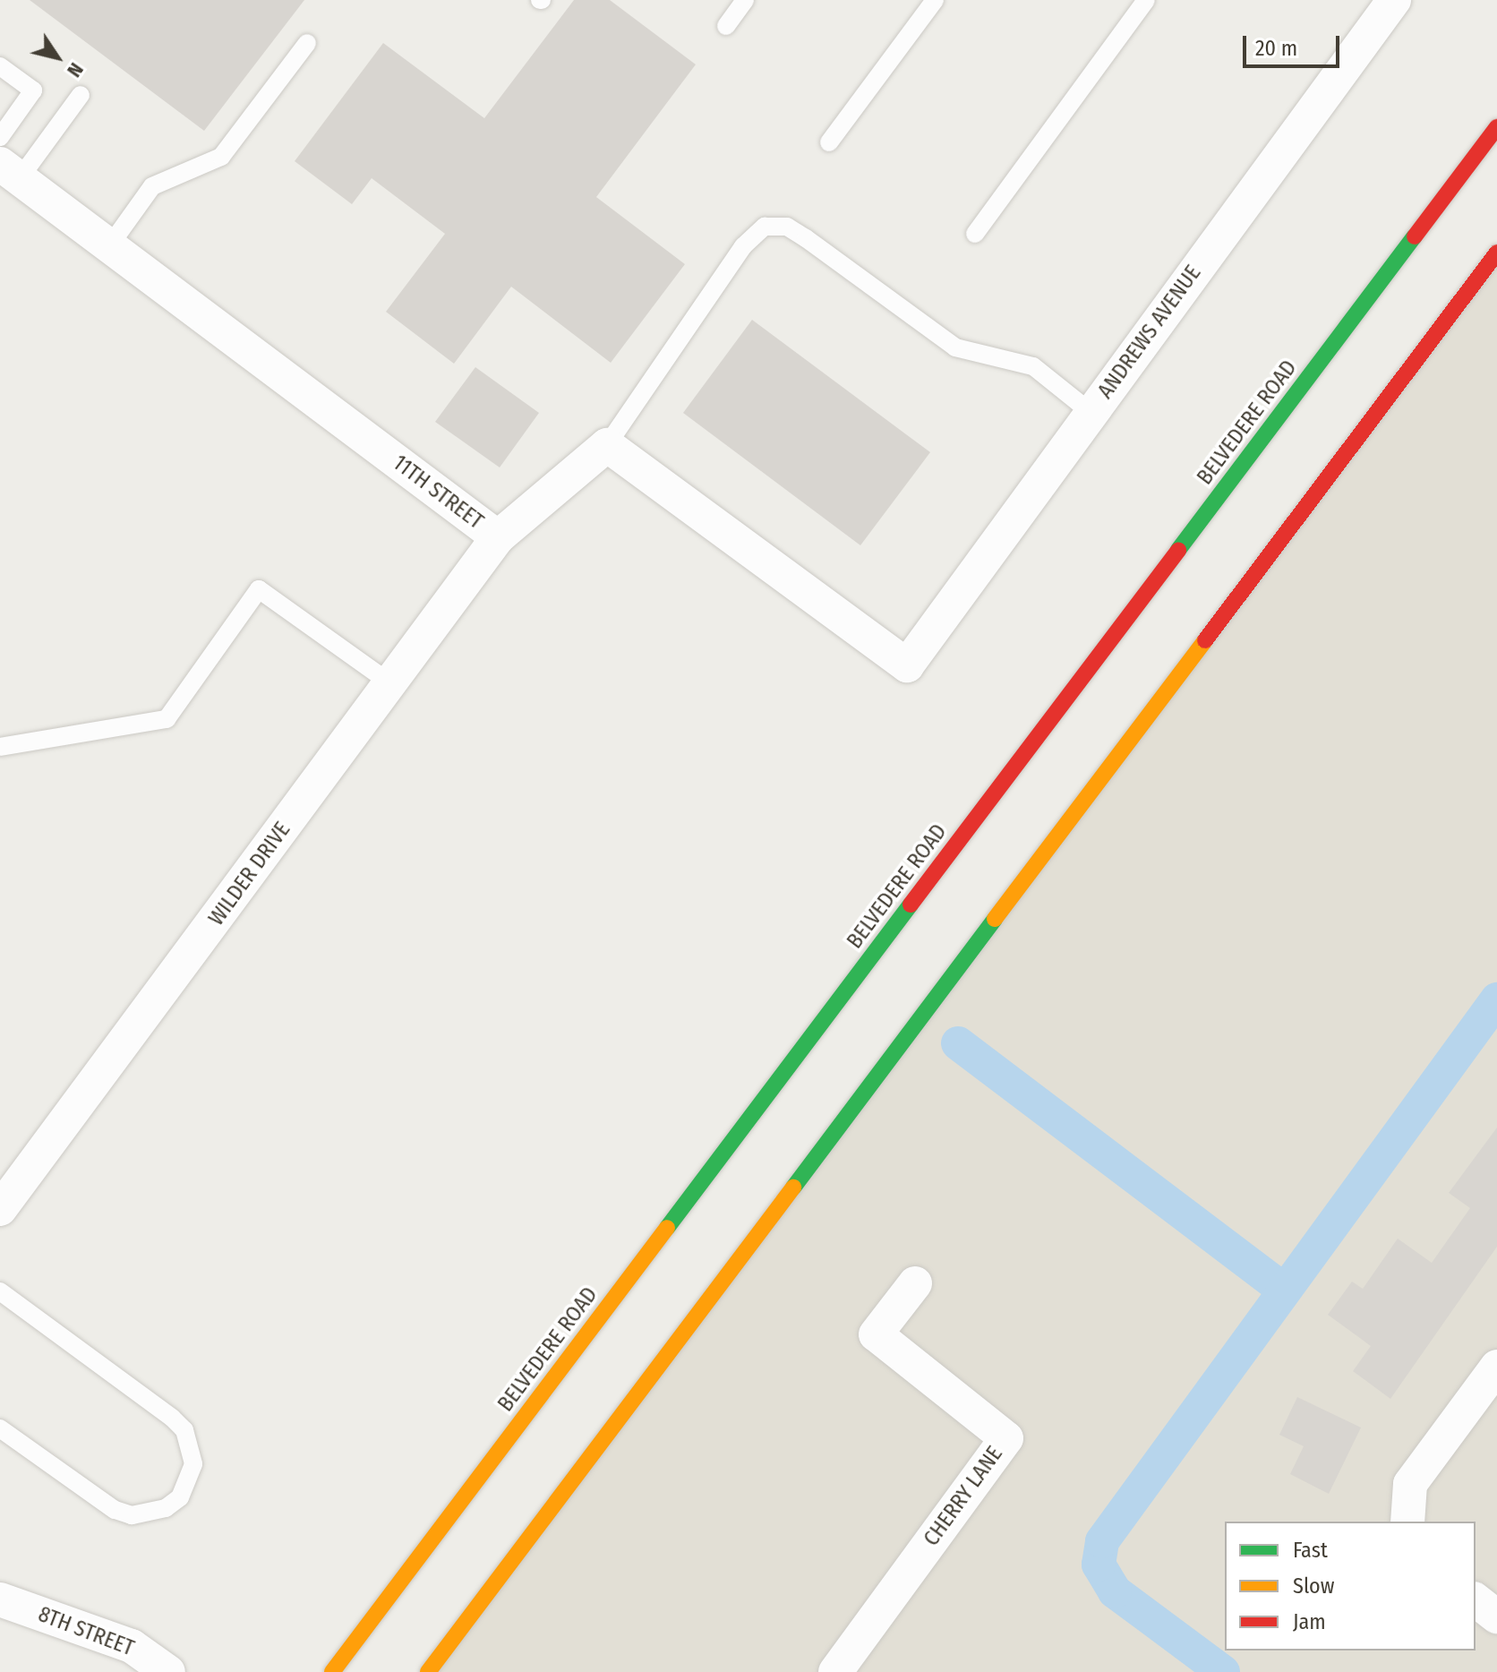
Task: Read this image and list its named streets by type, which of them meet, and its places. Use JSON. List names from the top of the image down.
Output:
{
  "streets": {
    "main road": ["BELVEDERE ROAD"],
    "street": [
      "ANDREWS AVENUE",
      "11TH STREET",
      "WILDER DRIVE",
      "CHERRY LANE",
      "8TH STREET"
    ]
  },
  "crossings": [
    ["ANDREWS AVENUE", "11TH STREET"],
    ["11TH STREET", "WILDER DRIVE"]
  ],
  "legend": ["Fast", "Slow", "Jam"],
  "scale_bar": "20 m",
  "north": "bottom right"
}
